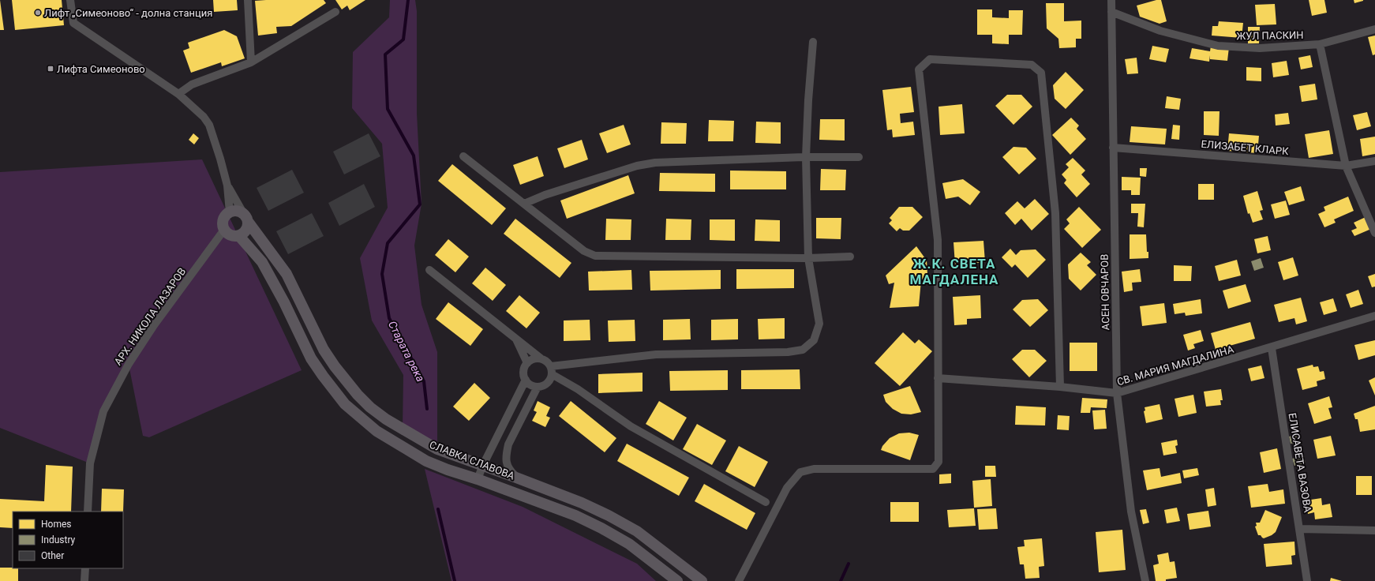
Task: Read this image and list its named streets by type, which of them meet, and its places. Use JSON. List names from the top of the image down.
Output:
{
  "streets": {
    "street": [
      "ЖУЛ ПАСКИН",
      "ЕЛИЗАБЕТ КЛАРК",
      "АСЕН ОВЧАРОВ",
      "АРХ. НИКОЛА ЛАЗАРОВ",
      "СВ. МАРИЯ МАГДАЛИНА",
      "СЛАВКА СЛАВОВА",
      "ЕЛИСАВЕТА ВАЗОВА"
    ]
  },
  "crossings": [
    ["ЖУЛ ПАСКИН", "АСЕН ОВЧАРОВ"],
    ["ЕЛИЗАБЕТ КЛАРК", "АСЕН ОВЧАРОВ"],
    ["АСЕН ОВЧАРОВ", "СВ. МАРИЯ МАГДАЛИНА"],
    ["АРХ. НИКОЛА ЛАЗАРОВ", "СЛАВКА СЛАВОВА"],
    ["СВ. МАРИЯ МАГДАЛИНА", "ЕЛИСАВЕТА ВАЗОВА"]
  ],
  "districts": ["Ж.К. СВЕТА МАГДАЛЕНА"],
  "water": ["Старата река"],
  "places": {
    "other": ["Лифт „Симеоново“ - долна станция"],
    "transit": ["Лифта Симеоново"]
  },
  "legend": ["Homes", "Industry", "Other"]
}
